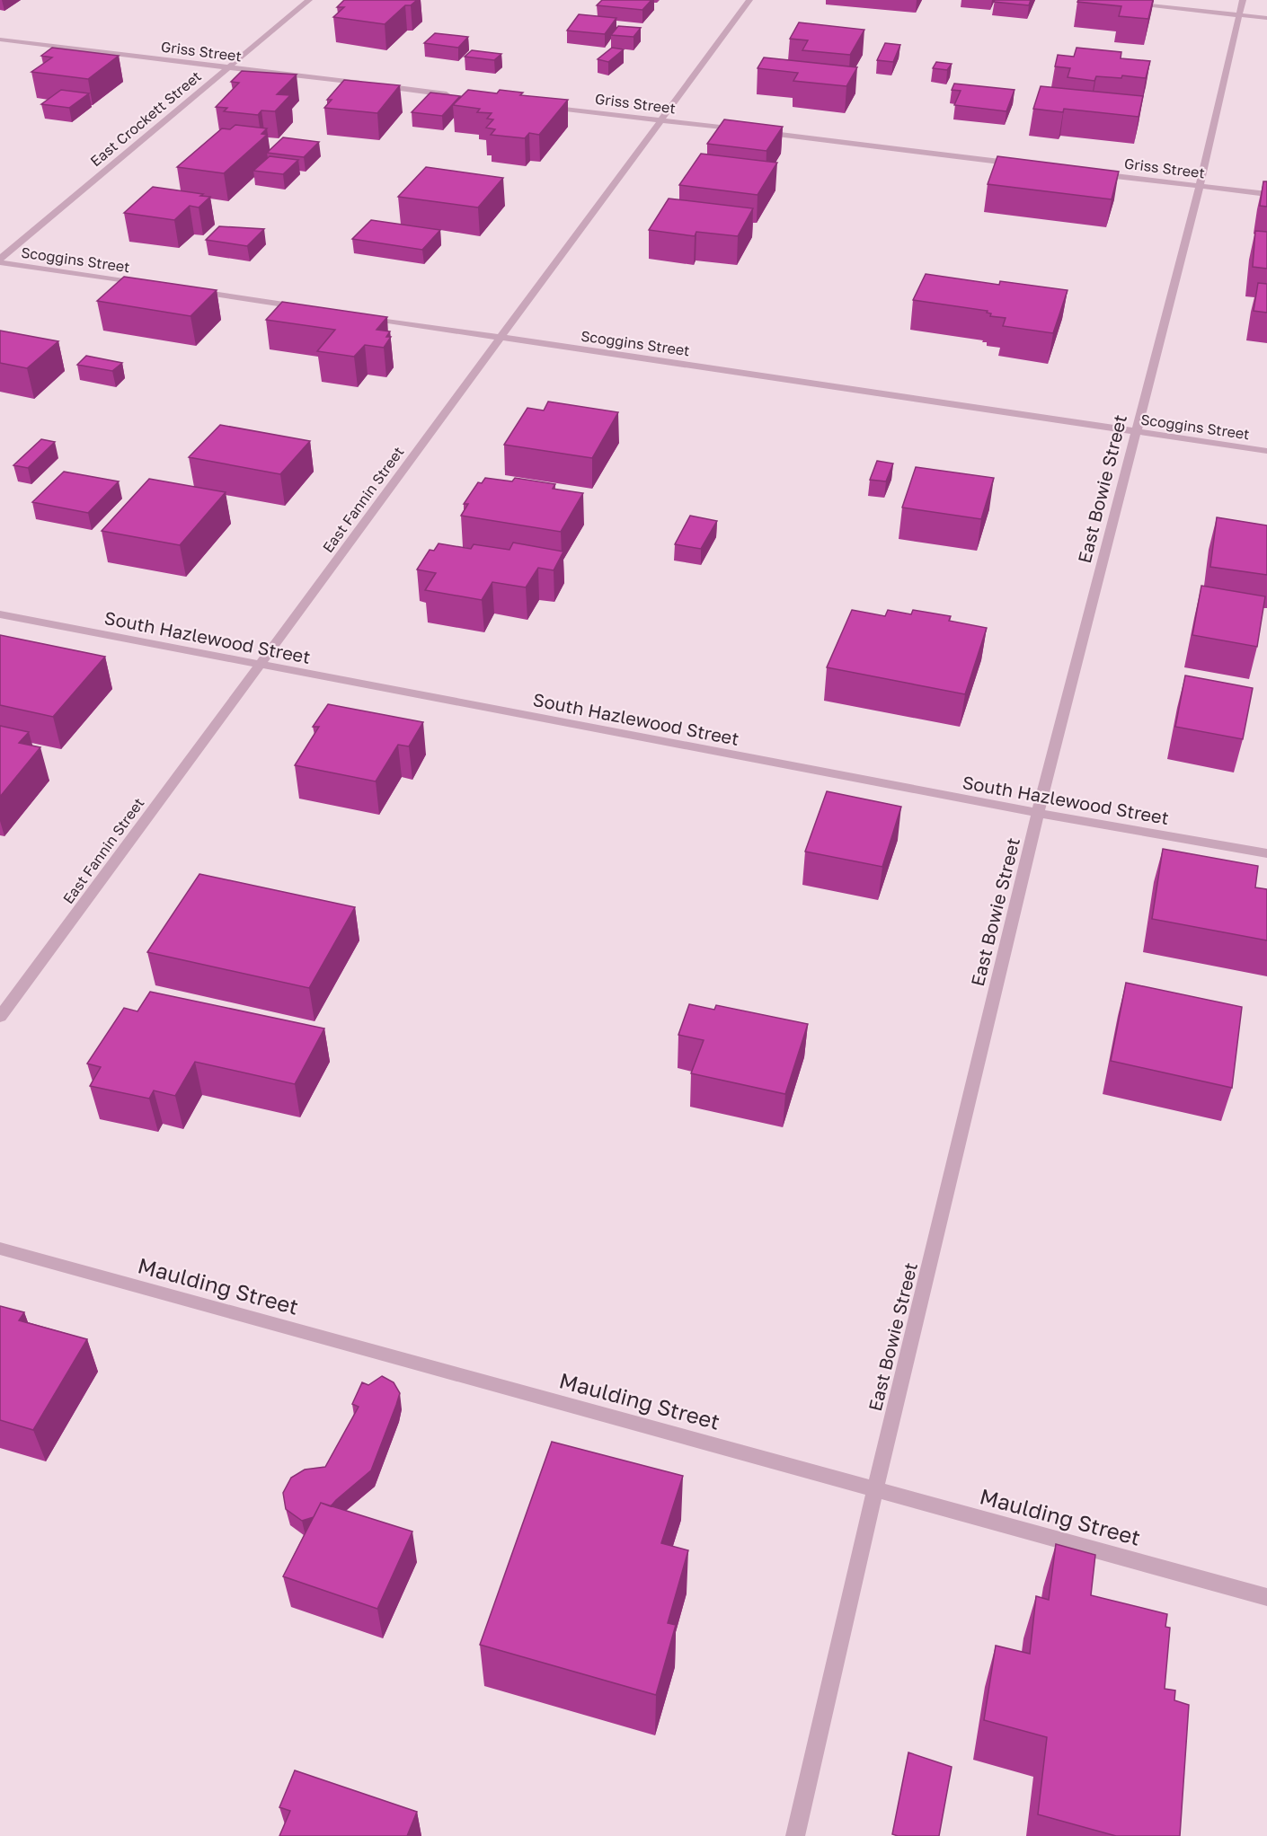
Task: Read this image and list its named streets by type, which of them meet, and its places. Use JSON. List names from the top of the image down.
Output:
{
  "streets": {
    "street": [
      "Griss Street",
      "East Crockett Street",
      "Scoggins Street",
      "East Bowie Street",
      "East Fannin Street",
      "South Hazlewood Street",
      "Maulding Street"
    ]
  },
  "crossings": [
    ["Griss Street", "East Crockett Street"],
    ["Griss Street", "East Bowie Street"],
    ["Griss Street", "East Fannin Street"],
    ["East Crockett Street", "Scoggins Street"],
    ["Scoggins Street", "East Bowie Street"],
    ["Scoggins Street", "East Fannin Street"],
    ["East Bowie Street", "South Hazlewood Street"],
    ["East Bowie Street", "Maulding Street"],
    ["East Fannin Street", "South Hazlewood Street"]
  ]
}
